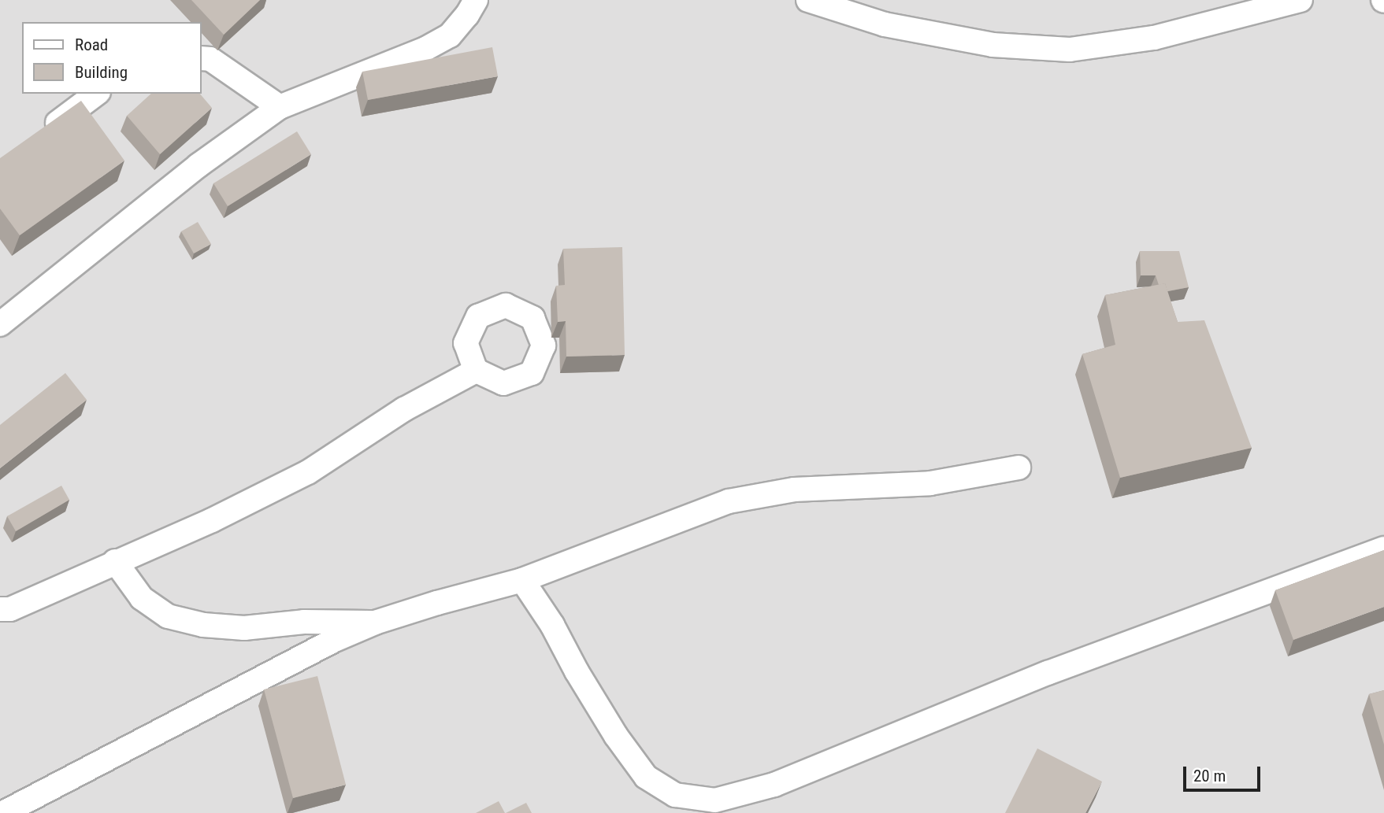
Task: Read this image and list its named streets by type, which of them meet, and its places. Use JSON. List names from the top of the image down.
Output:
{
  "legend": ["Road", "Building"],
  "scale_bar": "20 m"
}
